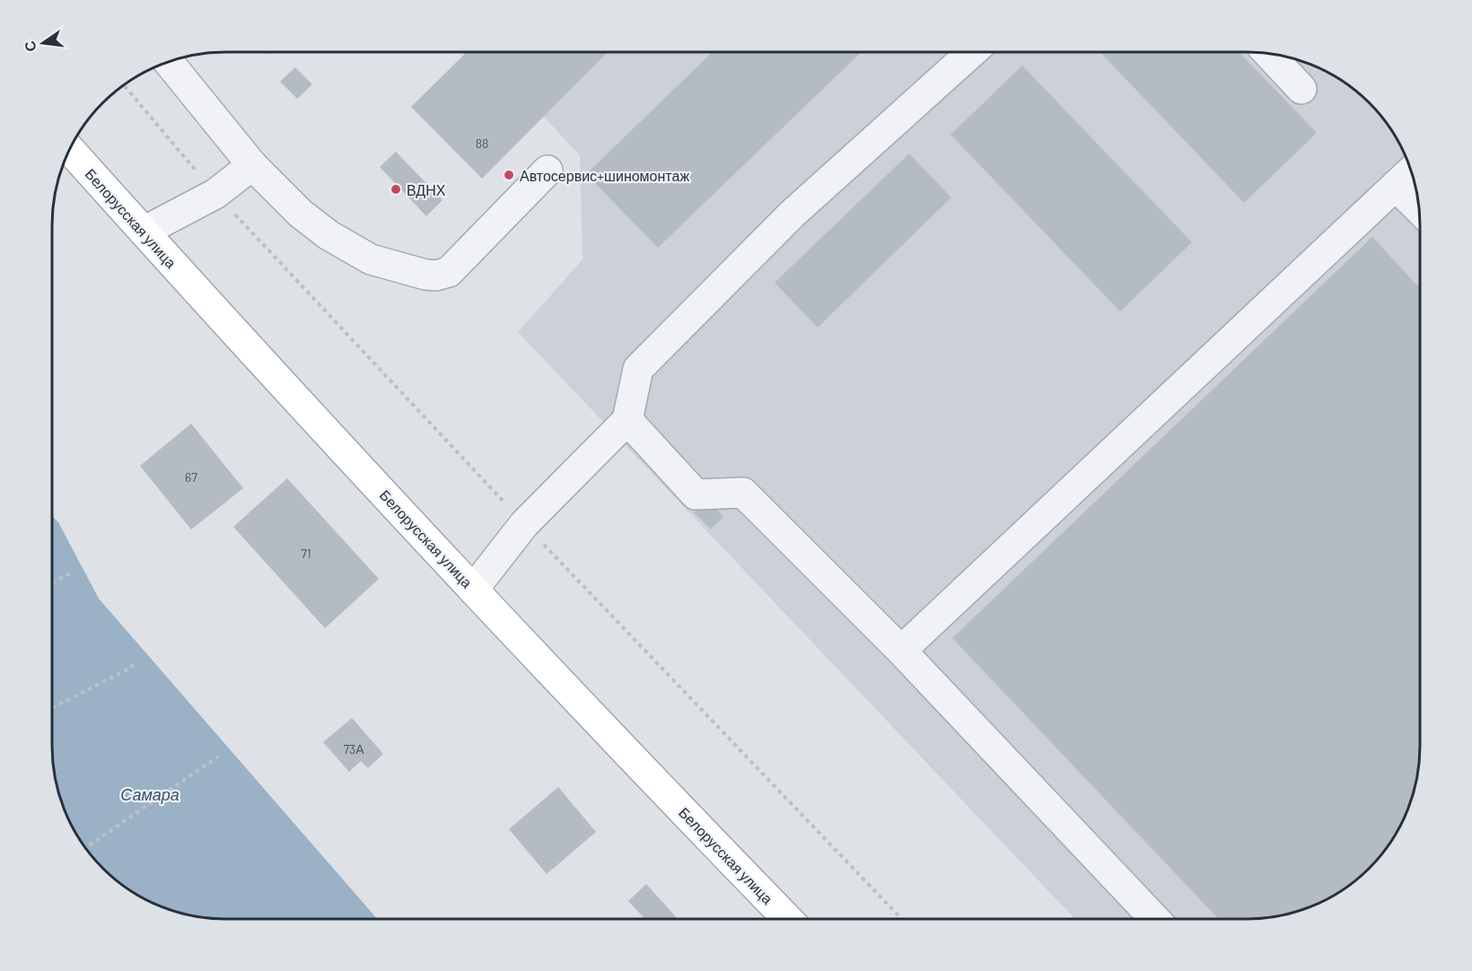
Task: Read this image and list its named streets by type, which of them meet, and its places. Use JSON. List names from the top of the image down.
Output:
{
  "streets": {
    "main road": ["Белорусская улица"]
  },
  "water": ["Самара"],
  "places": ["Автосервис+шиномонтаж", "ВДНХ"],
  "house_numbers": [
    "88",
    "67",
    "71",
    "73А"
  ],
  "north": "left"
}
